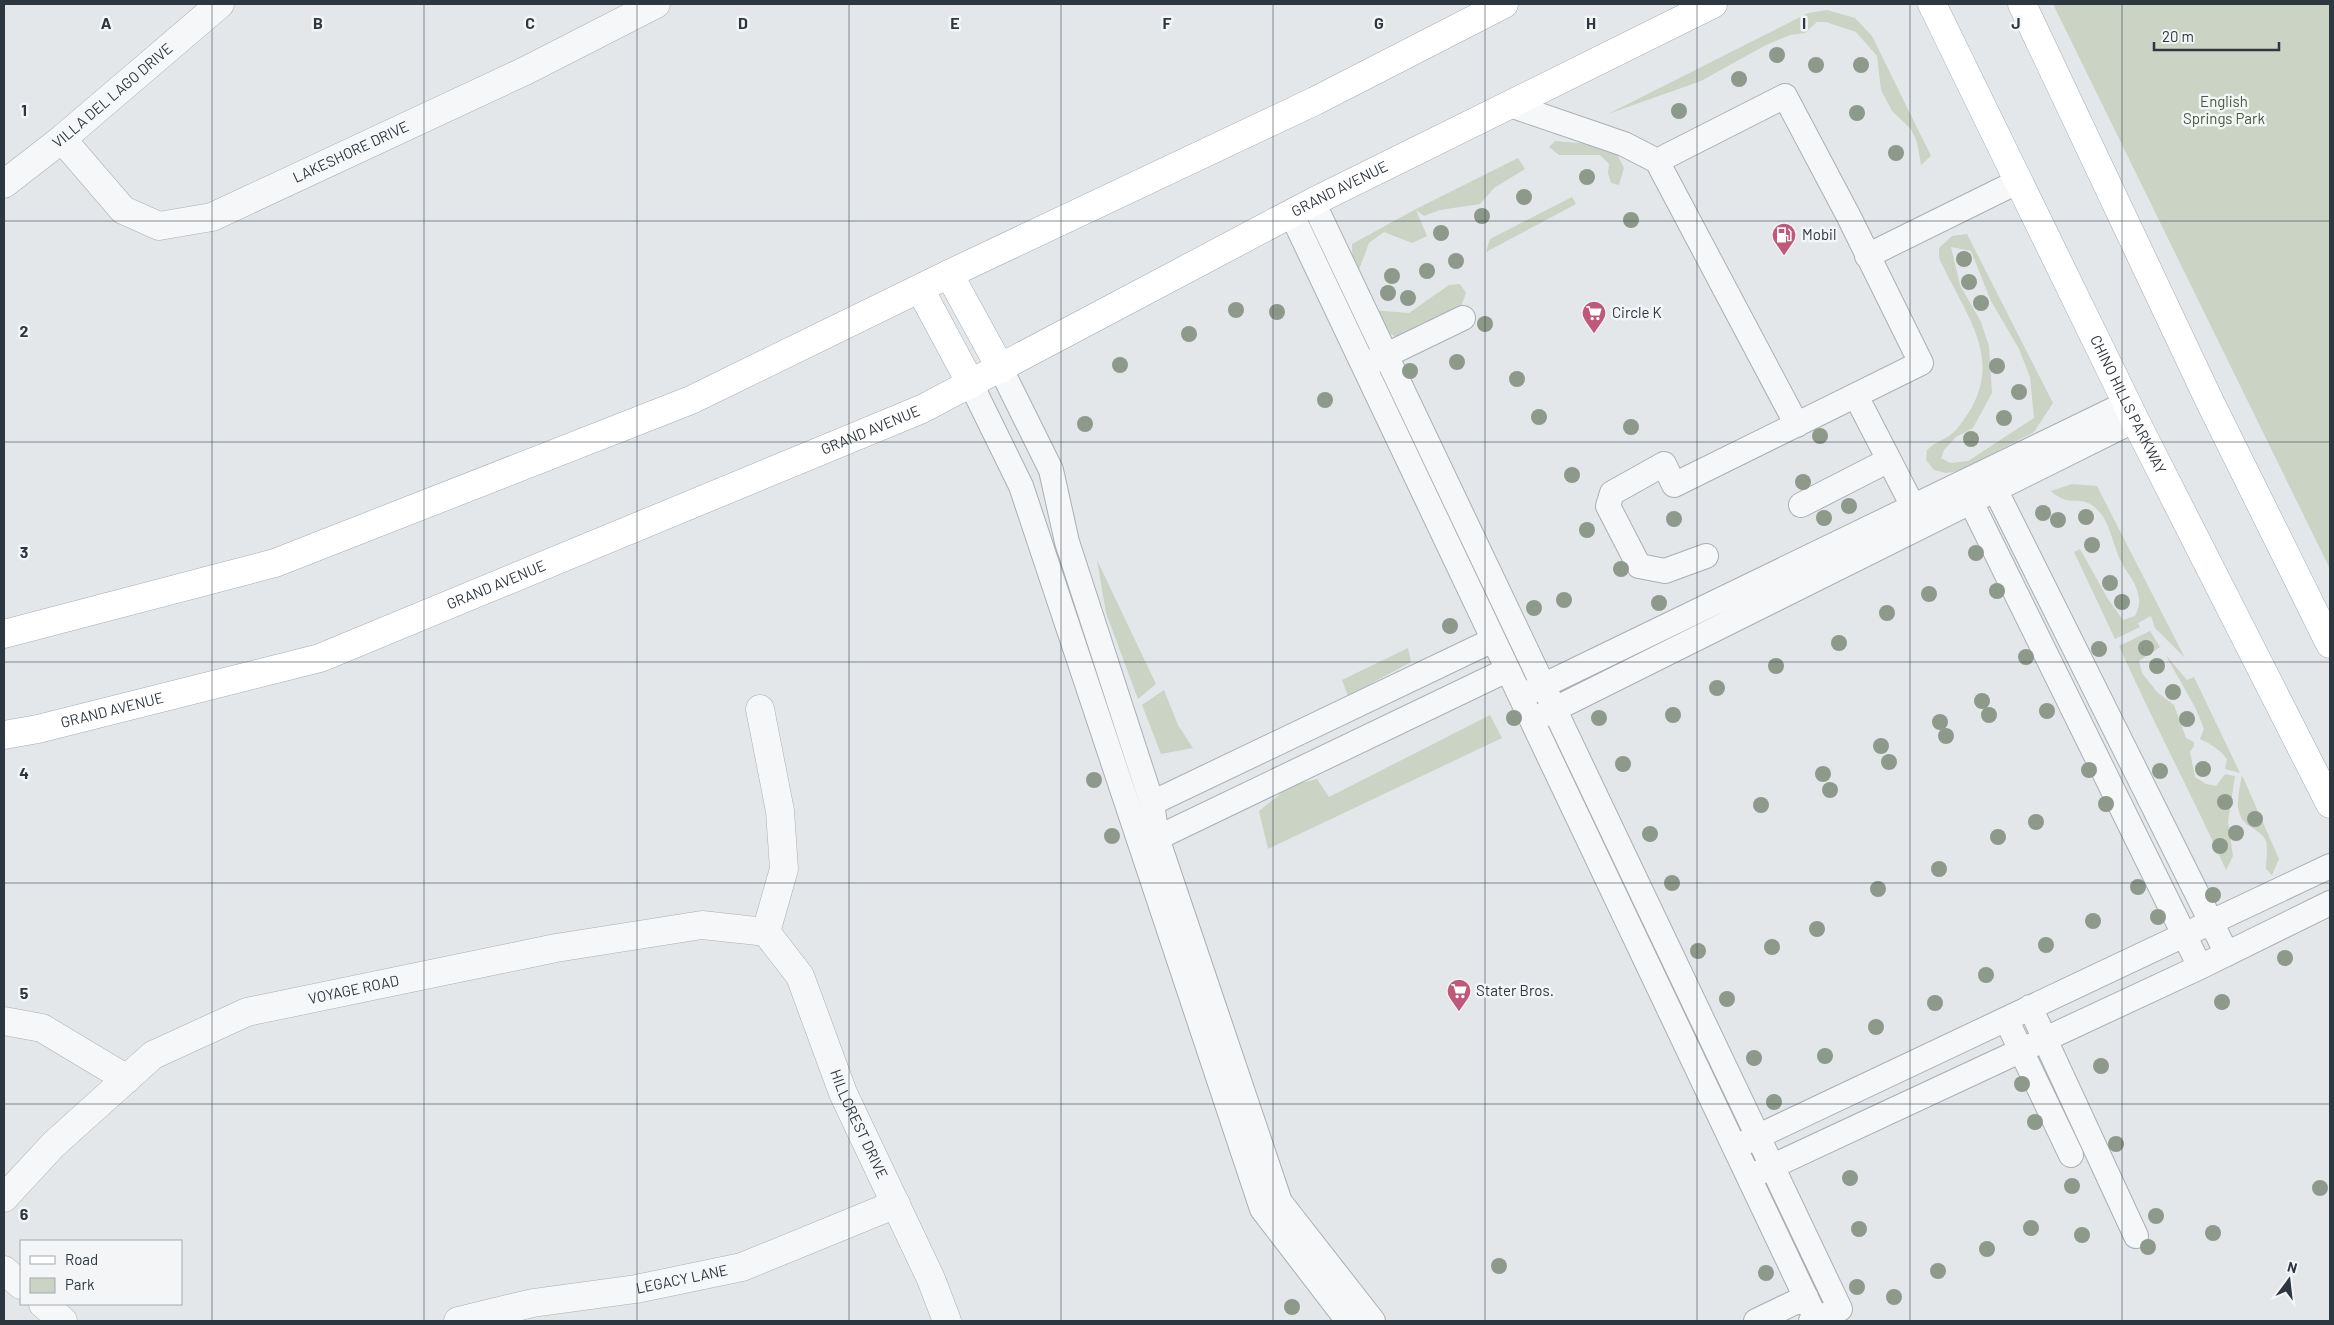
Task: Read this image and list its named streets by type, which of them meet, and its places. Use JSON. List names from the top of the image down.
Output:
{
  "streets": {
    "main road": ["GRAND AVENUE", "CHINO HILLS PARKWAY"],
    "street": [
      "VILLA DEL LAGO DRIVE",
      "LAKESHORE DRIVE",
      "VOYAGE ROAD",
      "HILLCREST DRIVE",
      "LEGACY LANE"
    ]
  },
  "crossings": [
    ["VILLA DEL LAGO DRIVE", "LAKESHORE DRIVE"],
    ["VOYAGE ROAD", "HILLCREST DRIVE"],
    ["HILLCREST DRIVE", "LEGACY LANE"]
  ],
  "parks": ["English Springs Park"],
  "places": {
    "fuel station": ["Mobil"],
    "supermarket": ["Circle K", "Stater Bros."]
  },
  "legend": ["Road", "Park"],
  "scale_bar": "20 m",
  "north": "top",
  "grid": {
    "columns": [
      "A",
      "B",
      "C",
      "D",
      "E",
      "F",
      "G",
      "H",
      "I",
      "J"
    ],
    "rows": [
      "1",
      "2",
      "3",
      "4",
      "5",
      "6"
    ]
  }
}
